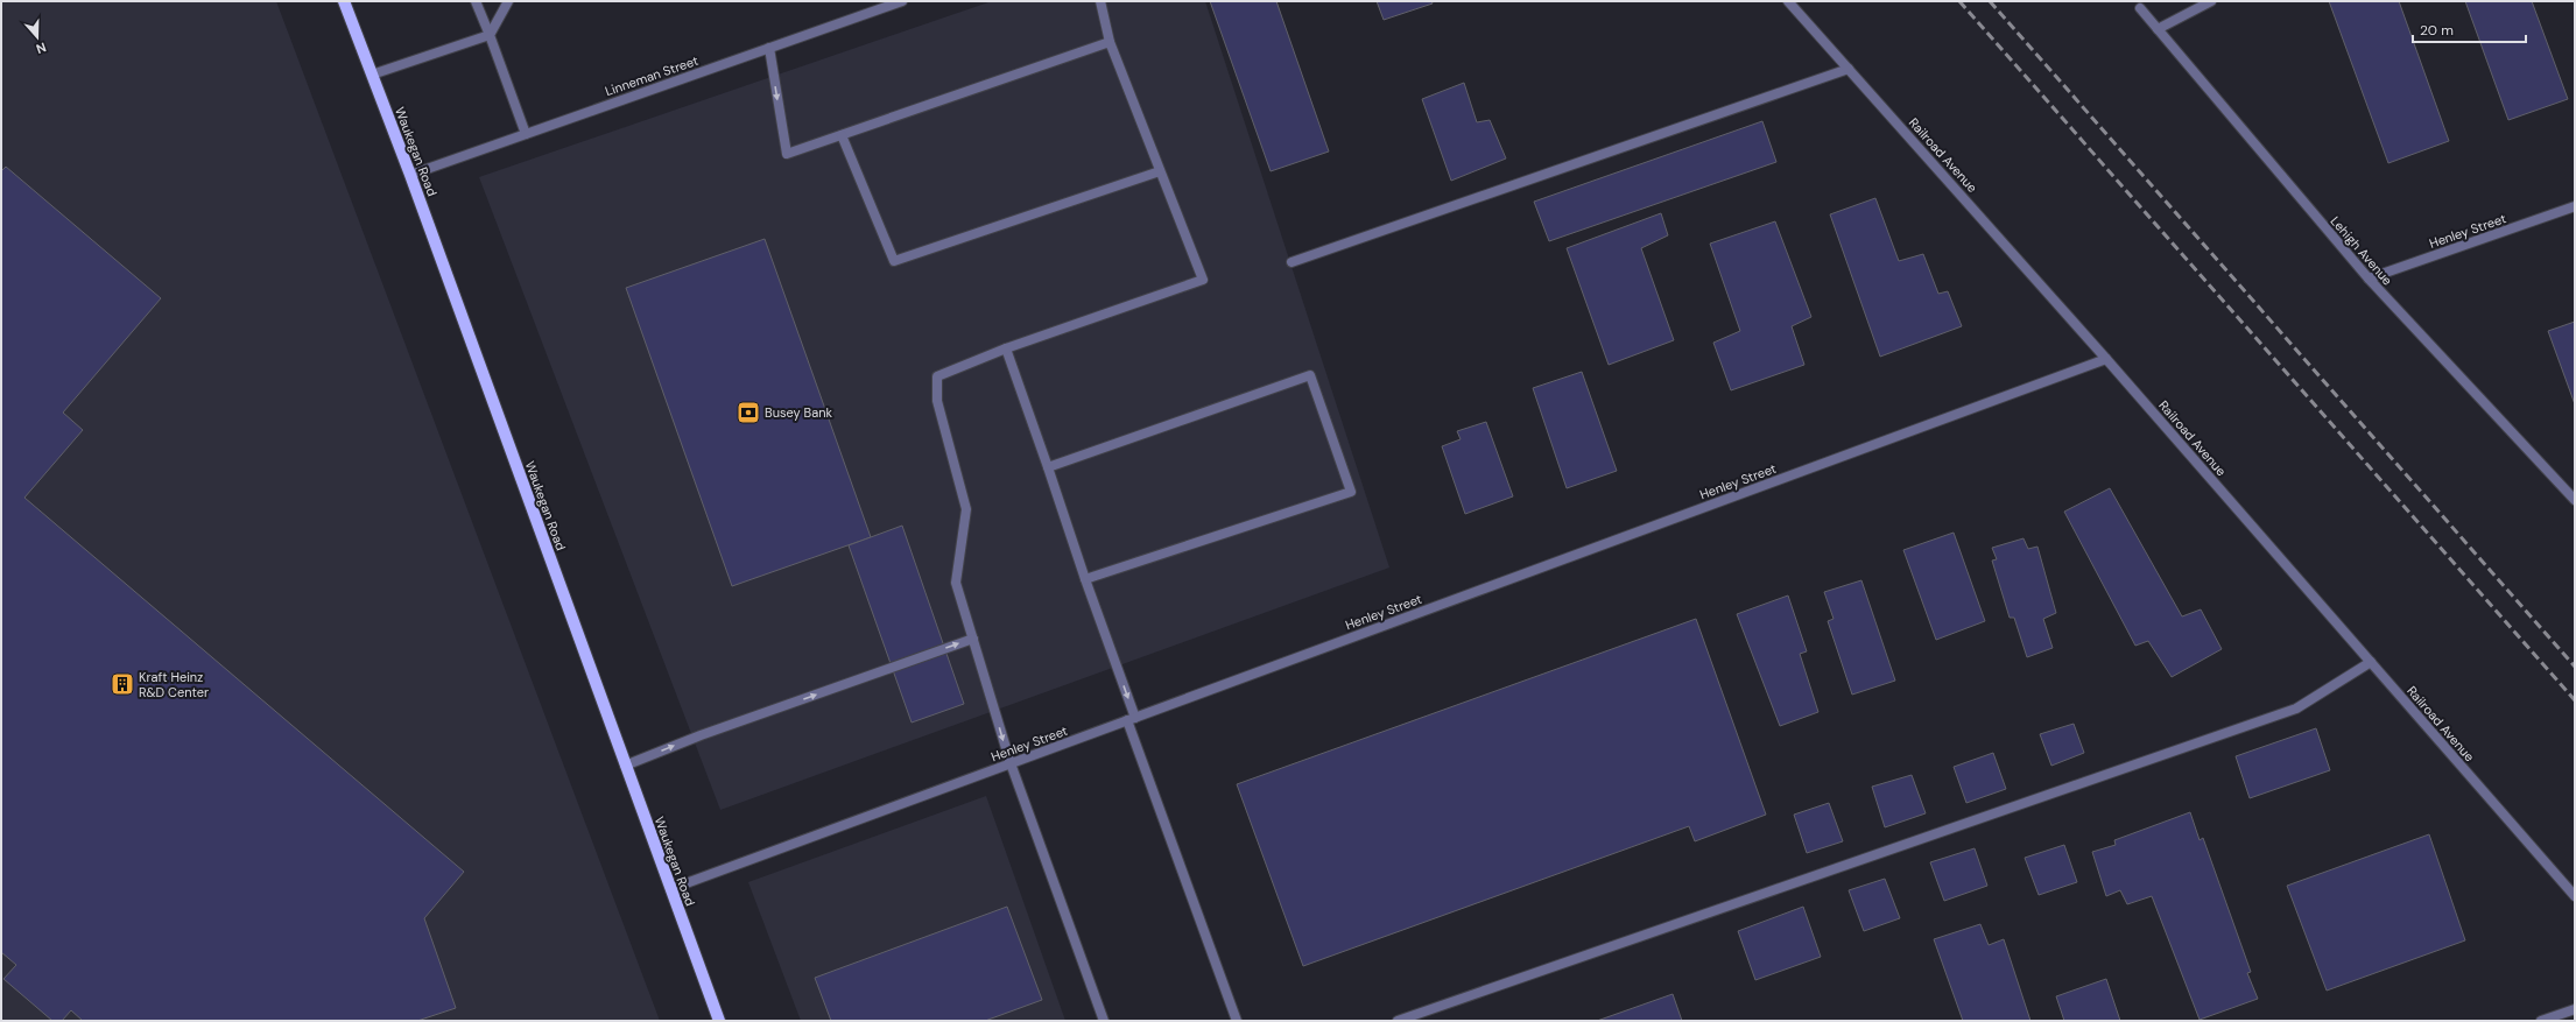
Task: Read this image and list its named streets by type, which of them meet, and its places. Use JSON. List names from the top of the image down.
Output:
{
  "streets": {
    "main road": ["Waukegan Road"],
    "street": [
      "Linneman Street",
      "Railroad Avenue",
      "Henley Street",
      "Lehigh Avenue"
    ]
  },
  "crossings": [
    ["Linneman Street", "Waukegan Road"],
    ["Waukegan Road", "Henley Street"],
    ["Railroad Avenue", "Henley Street"],
    ["Henley Street", "Lehigh Avenue"]
  ],
  "places": {
    "bank": ["Busey Bank"],
    "building": ["Kraft Heinz R&D Center"]
  },
  "scale_bar": "20 m",
  "north": "bottom"
}
